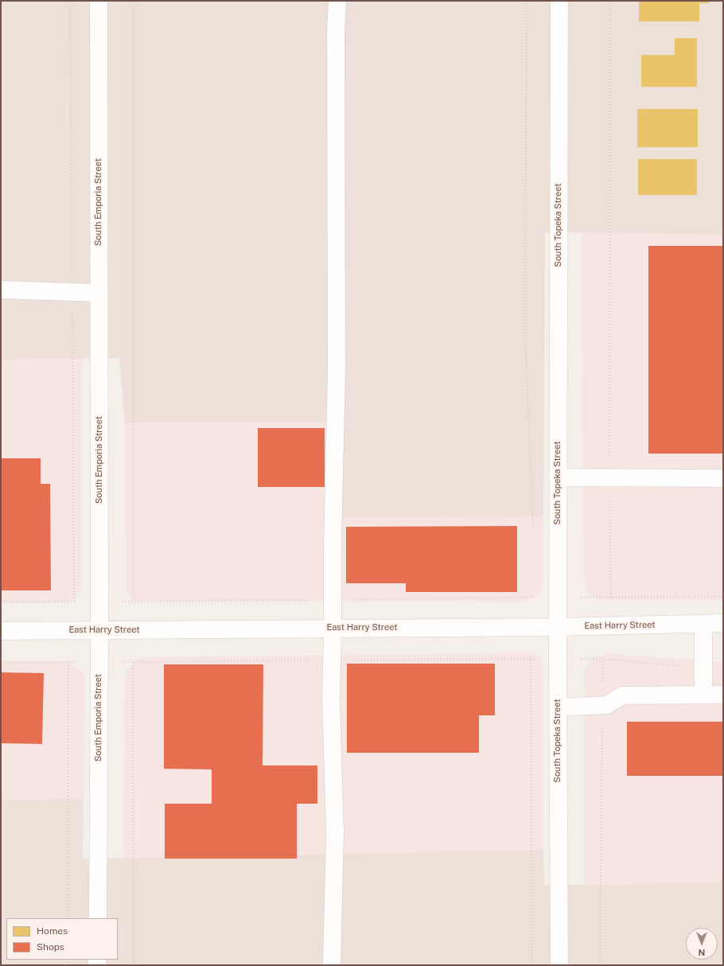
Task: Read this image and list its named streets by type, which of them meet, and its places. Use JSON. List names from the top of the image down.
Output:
{
  "streets": {
    "street": ["South Emporia Street", "South Topeka Street", "East Harry Street"]
  },
  "crossings": [
    ["South Emporia Street", "East Harry Street"],
    ["South Topeka Street", "East Harry Street"]
  ],
  "legend": ["Homes", "Shops"],
  "north": "bottom"
}
